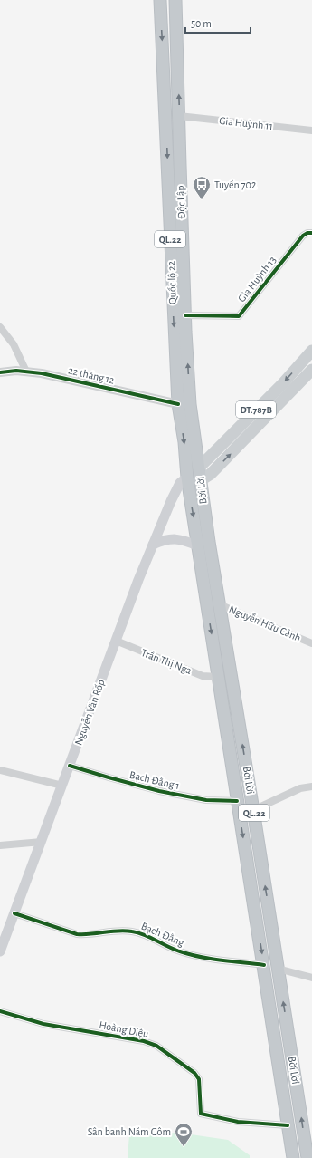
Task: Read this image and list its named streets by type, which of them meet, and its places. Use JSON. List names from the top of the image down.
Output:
{
  "streets": {
    "highway": [
      "Độc Lập",
      "QL.22",
      "Quốc lộ 22",
      "Bời Lời"
    ],
    "main road": ["ĐT.787B", "Nguyễn Văn Rốp"],
    "street": [
      "Gia Huỳnh 11",
      "Gia Huỳnh 13",
      "22 tháng 12",
      "Nguyễn Hữu Cảnh",
      "Trần Thị Nga",
      "Bạch Đằng 1",
      "Bạch Đằng",
      "Hoàng Diệu"
    ]
  },
  "crossings": [
    ["Gia Huỳnh 11", "Độc Lập"],
    ["Độc Lập", "QL.22"],
    ["Độc Lập", "Gia Huỳnh 13"],
    ["QL.22", "ĐT.787B"],
    ["QL.22", "Bời Lời"],
    ["Quốc lộ 22", "22 tháng 12"],
    ["Quốc lộ 22", "Bời Lời"],
    ["Quốc lộ 22", "Nguyễn Văn Rốp"],
    ["ĐT.787B", "Bời Lời"],
    ["Bời Lời", "Nguyễn Hữu Cảnh"],
    ["Bời Lời", "Trần Thị Nga"],
    ["Bời Lời", "Nguyễn Văn Rốp"],
    ["Bời Lời", "Bạch Đằng 1"],
    ["Bời Lời", "Bạch Đằng"],
    ["Bời Lời", "Hoàng Diệu"],
    ["Trần Thị Nga", "Nguyễn Văn Rốp"],
    ["Nguyễn Văn Rốp", "Bạch Đằng 1"],
    ["Nguyễn Văn Rốp", "Bạch Đằng"]
  ],
  "one_way": ["Độc Lập", "Quốc lộ 22"],
  "places": {
    "bus stop": ["Tuyến 702"],
    "sports": ["Sân banh Năm Gôm"]
  },
  "scale_bar": "50 m"
}
